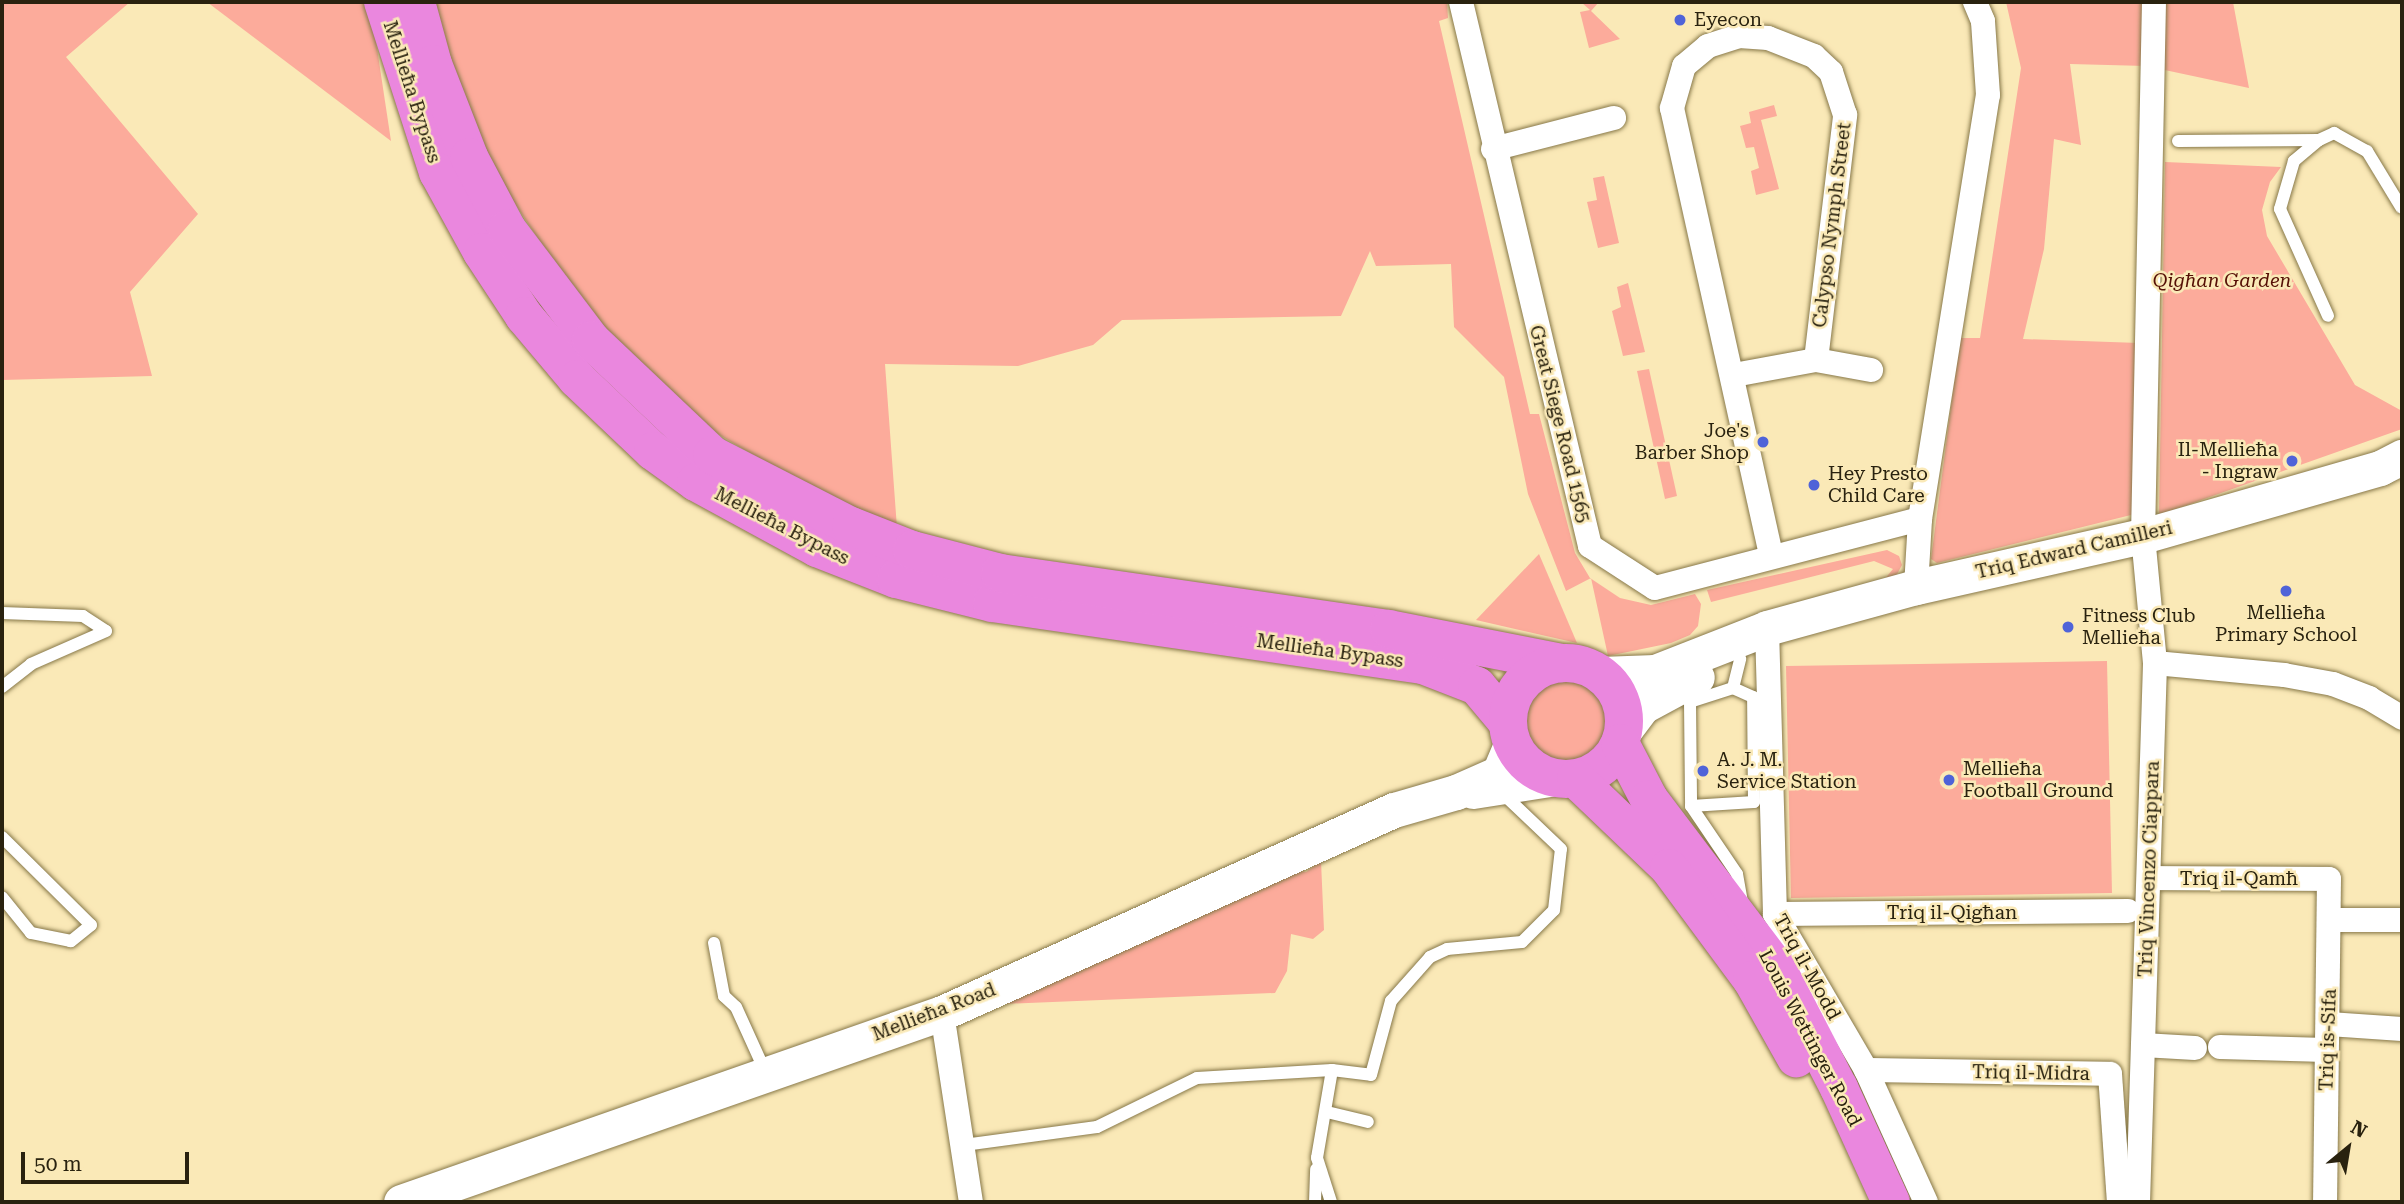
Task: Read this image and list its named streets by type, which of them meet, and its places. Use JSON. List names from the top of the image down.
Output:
{
  "streets": {
    "highway": ["Mellieħa Bypass", "Louis Wettinger Road"],
    "main road": ["Triq Edward Camilleri", "Mellieħa Road"],
    "street": [
      "Calypso Nymph Street",
      "Great Siege Road 1565",
      "Triq Vincenzo Ciappara",
      "Triq il-Qamħ",
      "Triq il-Qigħan",
      "Triq il-Modd",
      "Triq is-Sifa",
      "Triq il-Midra"
    ]
  },
  "crossings": [
    ["Mellieħa Bypass", "Triq Edward Camilleri"],
    ["Mellieħa Bypass", "Mellieħa Road"],
    ["Mellieħa Bypass", "Louis Wettinger Road"],
    ["Calypso Nymph Street", "Great Siege Road 1565"],
    ["Triq Edward Camilleri", "Triq Vincenzo Ciappara"],
    ["Triq Edward Camilleri", "Triq il-Modd"],
    ["Triq Edward Camilleri", "Mellieħa Road"],
    ["Triq Edward Camilleri", "Louis Wettinger Road"],
    ["Triq Vincenzo Ciappara", "Triq il-Qamħ"],
    ["Triq il-Qamħ", "Triq is-Sifa"],
    ["Triq il-Qigħan", "Triq il-Modd"],
    ["Triq il-Qigħan", "Louis Wettinger Road"],
    ["Triq il-Modd", "Louis Wettinger Road"],
    ["Triq il-Modd", "Triq il-Midra"],
    ["Mellieħa Road", "Louis Wettinger Road"]
  ],
  "parks": ["Qigħan Garden"],
  "places": [
    "Eyecon",
    "Joe's Barber Shop",
    "Il-Mellieħa - Ingraw",
    "Hey Presto Child Care",
    "Mellieħa Primary School",
    "Fitness Club Mellieħa",
    "A. J. M. Service Station",
    "Mellieħa Football Ground"
  ],
  "scale_bar": "50 m",
  "north": "top right"
}
